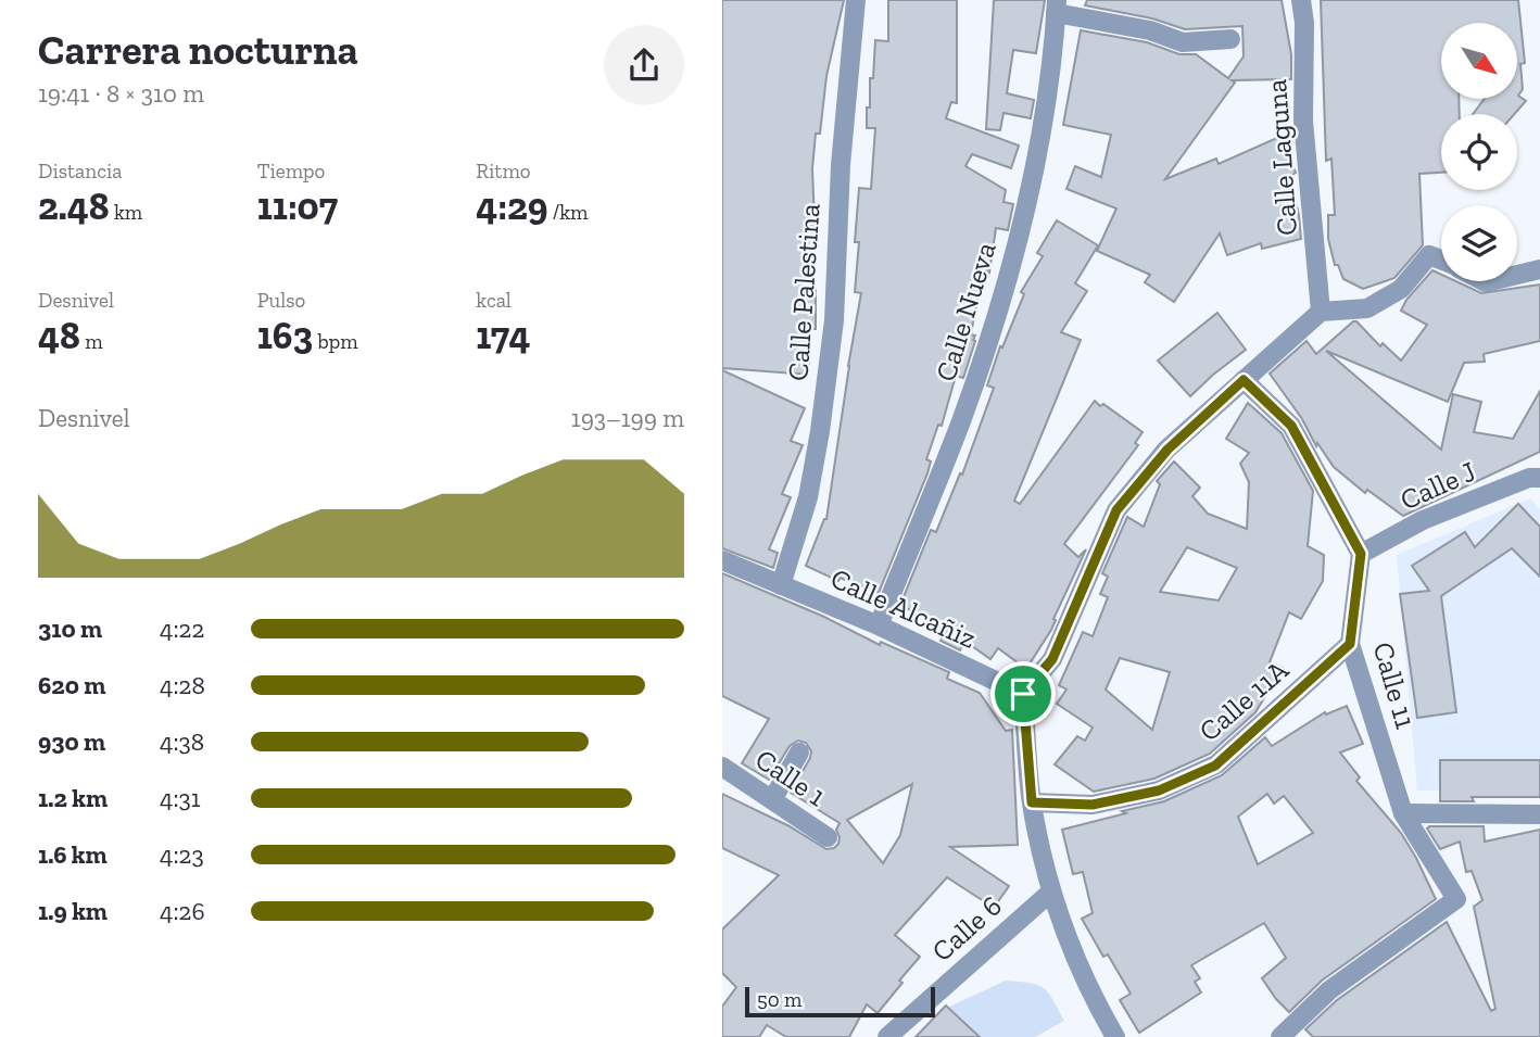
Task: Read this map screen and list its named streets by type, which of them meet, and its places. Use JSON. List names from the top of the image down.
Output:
{
  "streets": {
    "street": [
      "Calle Laguna",
      "Calle Palestina",
      "Calle Nueva",
      "Calle J",
      "Calle Alcañiz",
      "Calle 11",
      "Calle 11A",
      "Calle 1",
      "Calle 6"
    ]
  },
  "crossings": [
    ["Calle Palestina", "Calle Alcañiz"],
    ["Calle Nueva", "Calle Alcañiz"],
    ["Calle J", "Calle 11"],
    ["Calle 11", "Calle 11A"]
  ],
  "scale_bar": "50 m",
  "north": "bottom right",
  "page": {
    "heading": ["Carrera nocturna", "19:41 · 8 × 310 m"],
    "stats": [
      ["Distancia", "2.48 km"],
      ["Tiempo", "11:07"],
      ["Ritmo", "4:29 /km"],
      ["Desnivel", "48 m"],
      ["Pulso", "163 bpm"],
      ["kcal", "174"]
    ],
    "chart": ["Desnivel", "193–199 m"],
    "list": [
      {
        "name": "310 m",
        "note": "4:22"
      },
      {
        "name": "620 m",
        "note": "4:28"
      },
      {
        "name": "930 m",
        "note": "4:38"
      },
      {
        "name": "1.2 km",
        "note": "4:31"
      },
      {
        "name": "1.6 km",
        "note": "4:23"
      },
      {
        "name": "1.9 km",
        "note": "4:26"
      }
    ],
    "scale": "50 m"
  }
}
